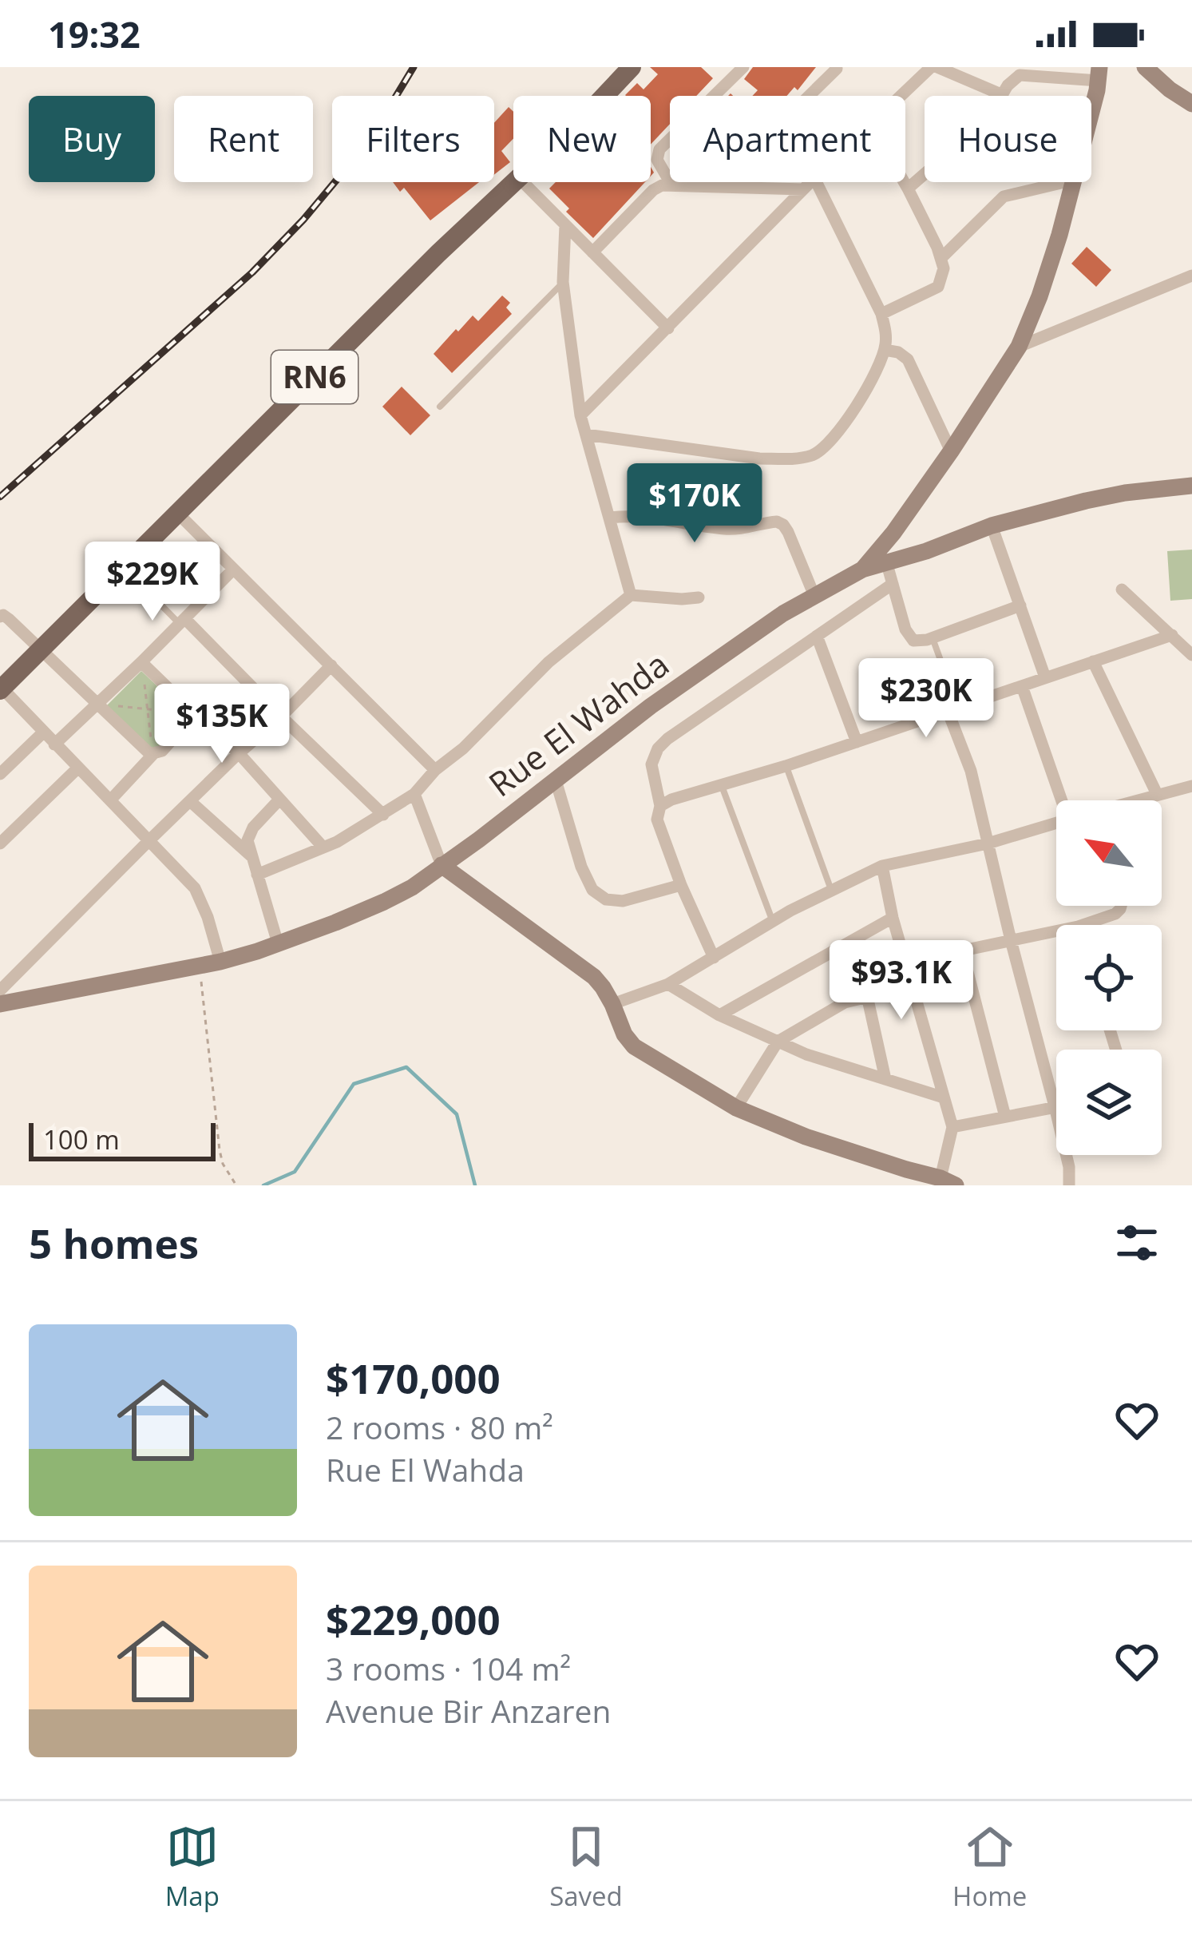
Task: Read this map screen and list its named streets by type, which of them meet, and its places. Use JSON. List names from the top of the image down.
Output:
{
  "streets": {
    "main road": ["RN6"],
    "street": ["Rue El Wahda"]
  },
  "scale_bar": "100 m",
  "north": "top left",
  "page": {
    "status": "19:32",
    "chip": [
      "Buy",
      "Rent",
      "Filters",
      "New",
      "Apartment",
      "House"
    ],
    "price": [
      "$170K",
      "$229K",
      "$230K",
      "$135K",
      "$93.1K"
    ],
    "scale": "100 m",
    "heading": "5 homes",
    "list": [
      {
        "name": "$170,000",
        "note": "2 rooms · 80 m² · Rue El Wahda"
      },
      {
        "name": "$229,000",
        "note": "3 rooms · 104 m² · Avenue Bir Anzaren"
      }
    ],
    "tabs": ["Map", "Saved", "Home"]
  }
}
